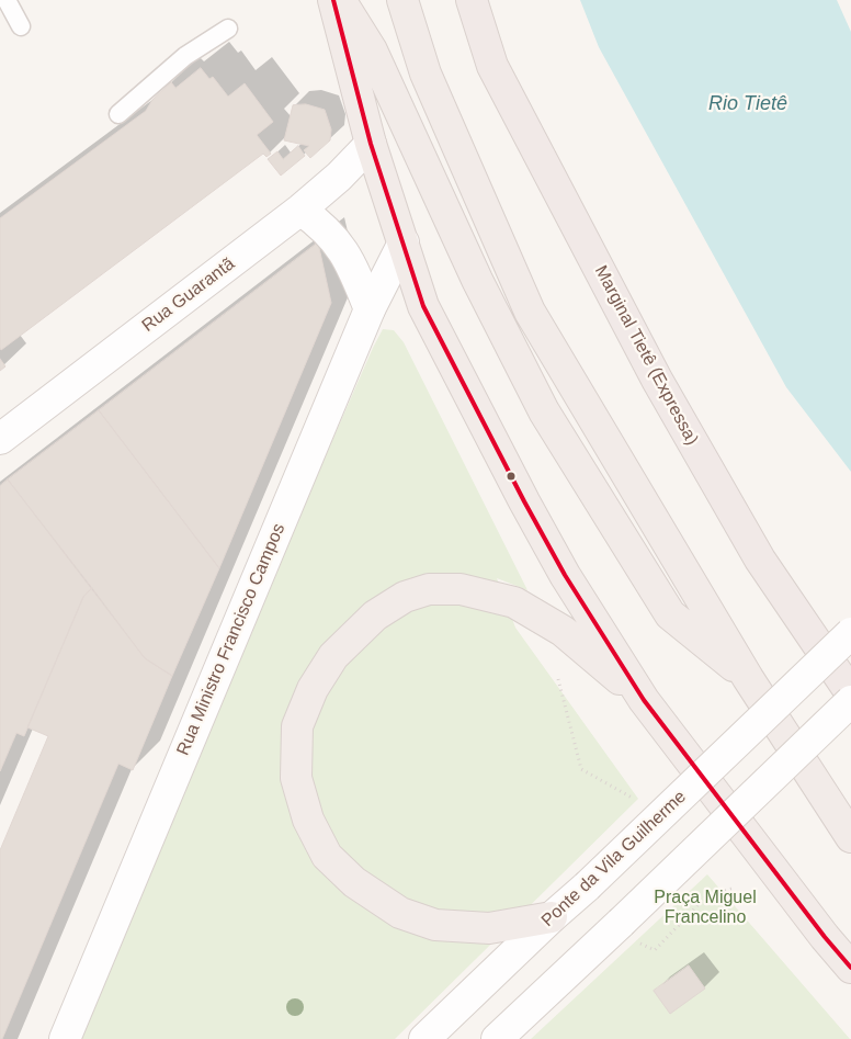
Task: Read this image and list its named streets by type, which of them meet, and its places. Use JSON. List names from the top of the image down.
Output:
{
  "streets": {
    "highway": ["Marginal Tietê (Expressa)"],
    "street": ["Rua Guarantã", "Rua Ministro Francisco Campos", "Ponte da Vila Guilherme"]
  },
  "water": ["Rio Tietê"],
  "parks": ["Praça Miguel Francelino"]
}
